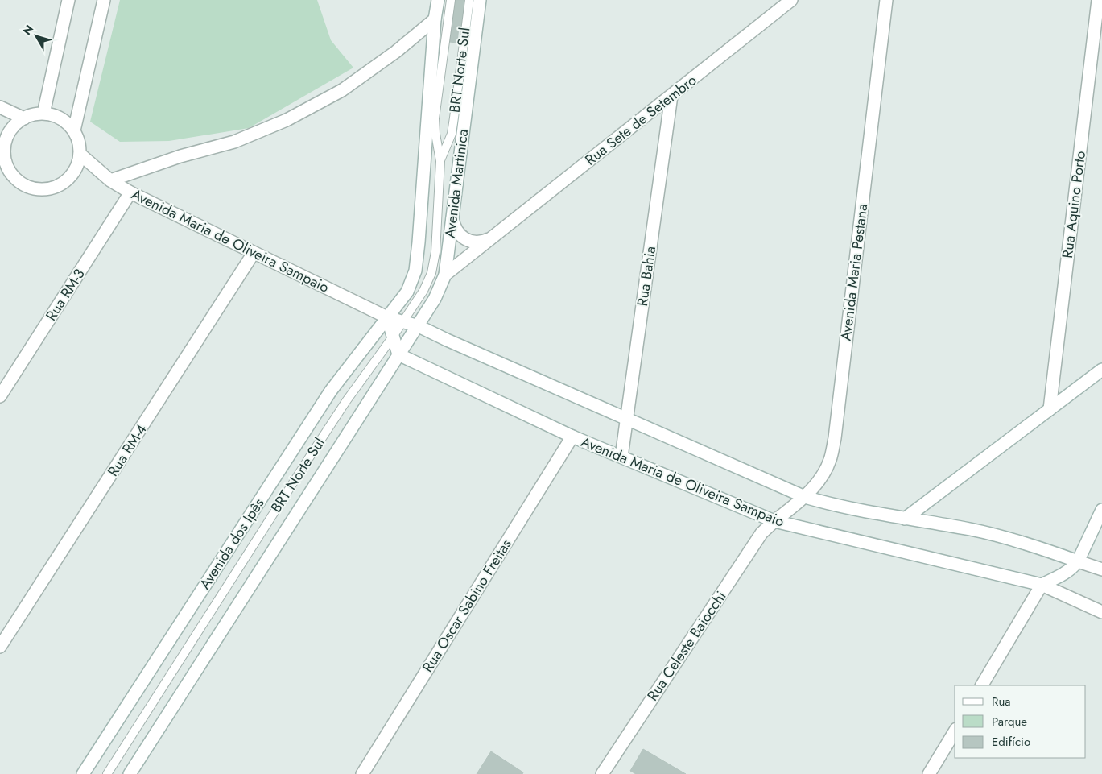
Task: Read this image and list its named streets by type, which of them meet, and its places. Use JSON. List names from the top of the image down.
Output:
{
  "streets": {
    "street": [
      "Rua Sete de Setembro",
      "Avenida Martinica",
      "Rua Aquino Porto",
      "Avenida Maria de Oliveira Sampaio",
      "Avenida Maria Pestana",
      "Rua Bahia",
      "Rua RM-3",
      "Rua RM-4",
      "Avenida dos Ipês",
      "Rua Oscar Sabino Freitas",
      "Rua Celeste Baiocchi"
    ],
    "lane": ["BRT Norte Sul"]
  },
  "crossings": [
    ["BRT Norte Sul", "Avenida Maria de Oliveira Sampaio"],
    ["Rua Sete de Setembro", "Avenida Martinica"],
    ["Rua Sete de Setembro", "Rua Bahia"],
    ["Avenida Martinica", "Avenida Maria de Oliveira Sampaio"],
    ["Avenida Maria de Oliveira Sampaio", "Avenida Maria Pestana"],
    ["Avenida Maria de Oliveira Sampaio", "Rua Bahia"],
    ["Avenida Maria de Oliveira Sampaio", "Rua RM-3"],
    ["Avenida Maria de Oliveira Sampaio", "Rua RM-4"],
    ["Avenida Maria de Oliveira Sampaio", "Avenida dos Ipês"],
    ["Avenida Maria de Oliveira Sampaio", "Rua Oscar Sabino Freitas"],
    ["Avenida Maria de Oliveira Sampaio", "Rua Celeste Baiocchi"],
    ["Avenida Maria Pestana", "Rua Celeste Baiocchi"]
  ],
  "legend": ["Rua", "Parque", "Edifício"],
  "north": "top left"
}
